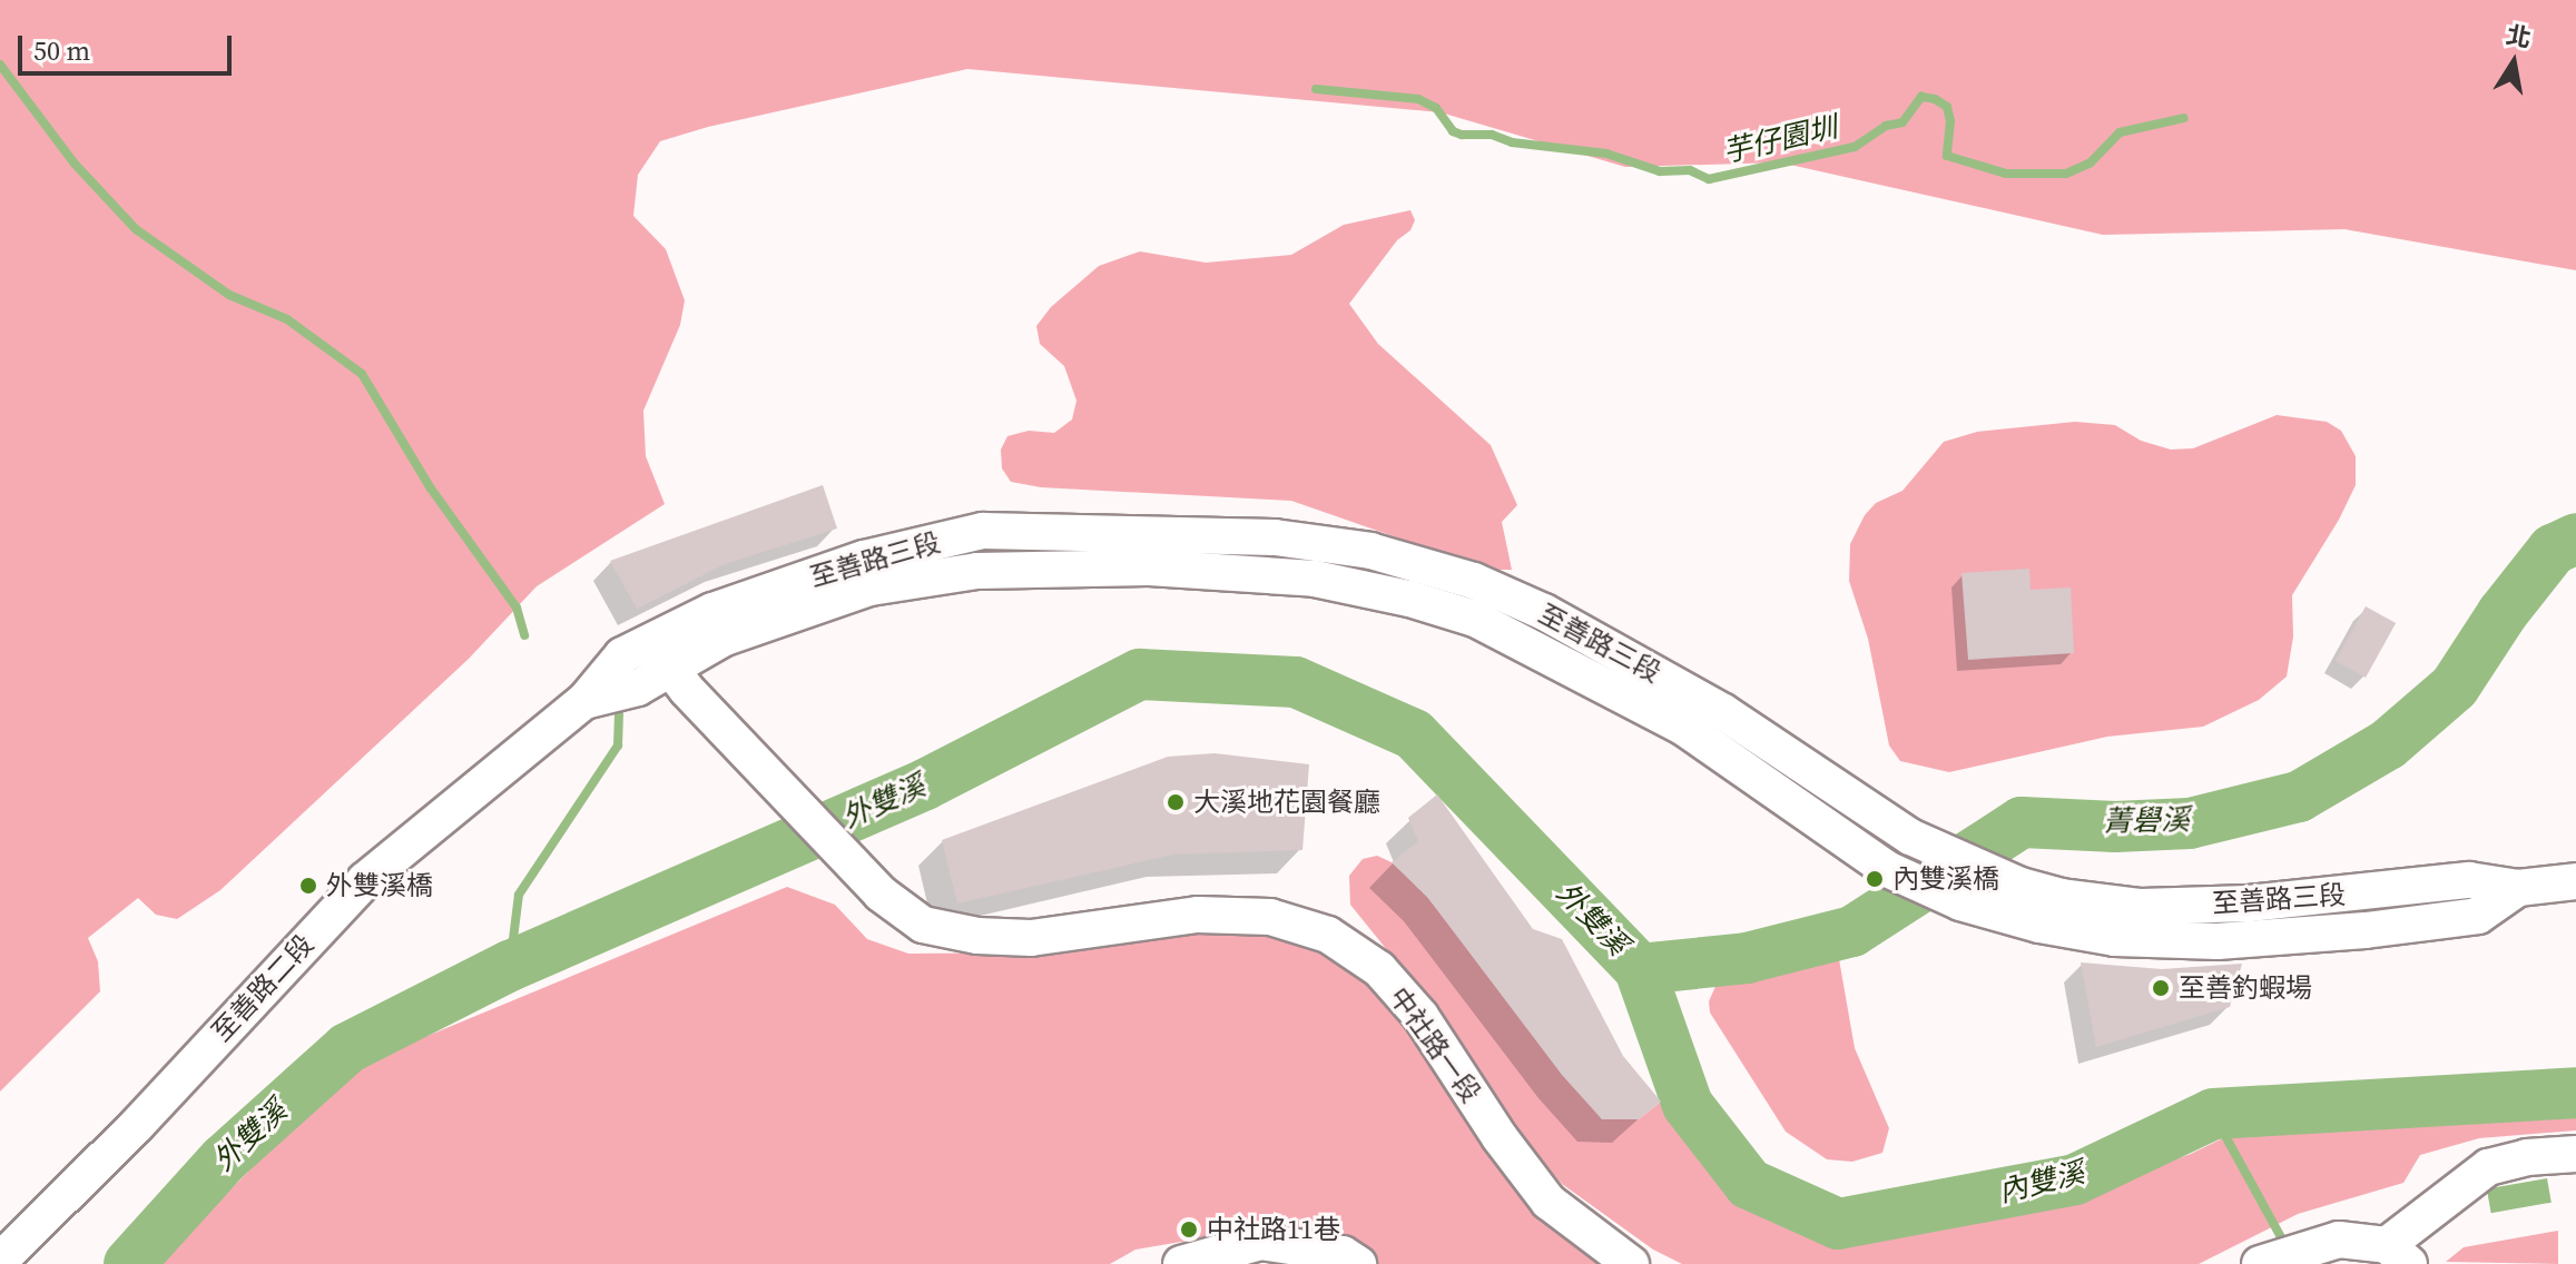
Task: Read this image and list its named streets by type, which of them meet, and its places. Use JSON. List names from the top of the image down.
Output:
{
  "streets": {
    "street": ["至善路三段", "至善路二段", "中社路一段"]
  },
  "crossings": [
    ["至善路三段", "至善路二段"],
    ["至善路三段", "中社路一段"],
    ["至善路二段", "中社路一段"]
  ],
  "water": [
    "芋仔園圳",
    "外雙溪",
    "菁礐溪",
    "內雙溪"
  ],
  "places": [
    "大溪地花園餐廳",
    "內雙溪橋",
    "外雙溪橋",
    "至善釣蝦場",
    "中社路11巷"
  ],
  "scale_bar": "50 m",
  "north": "top"
}
